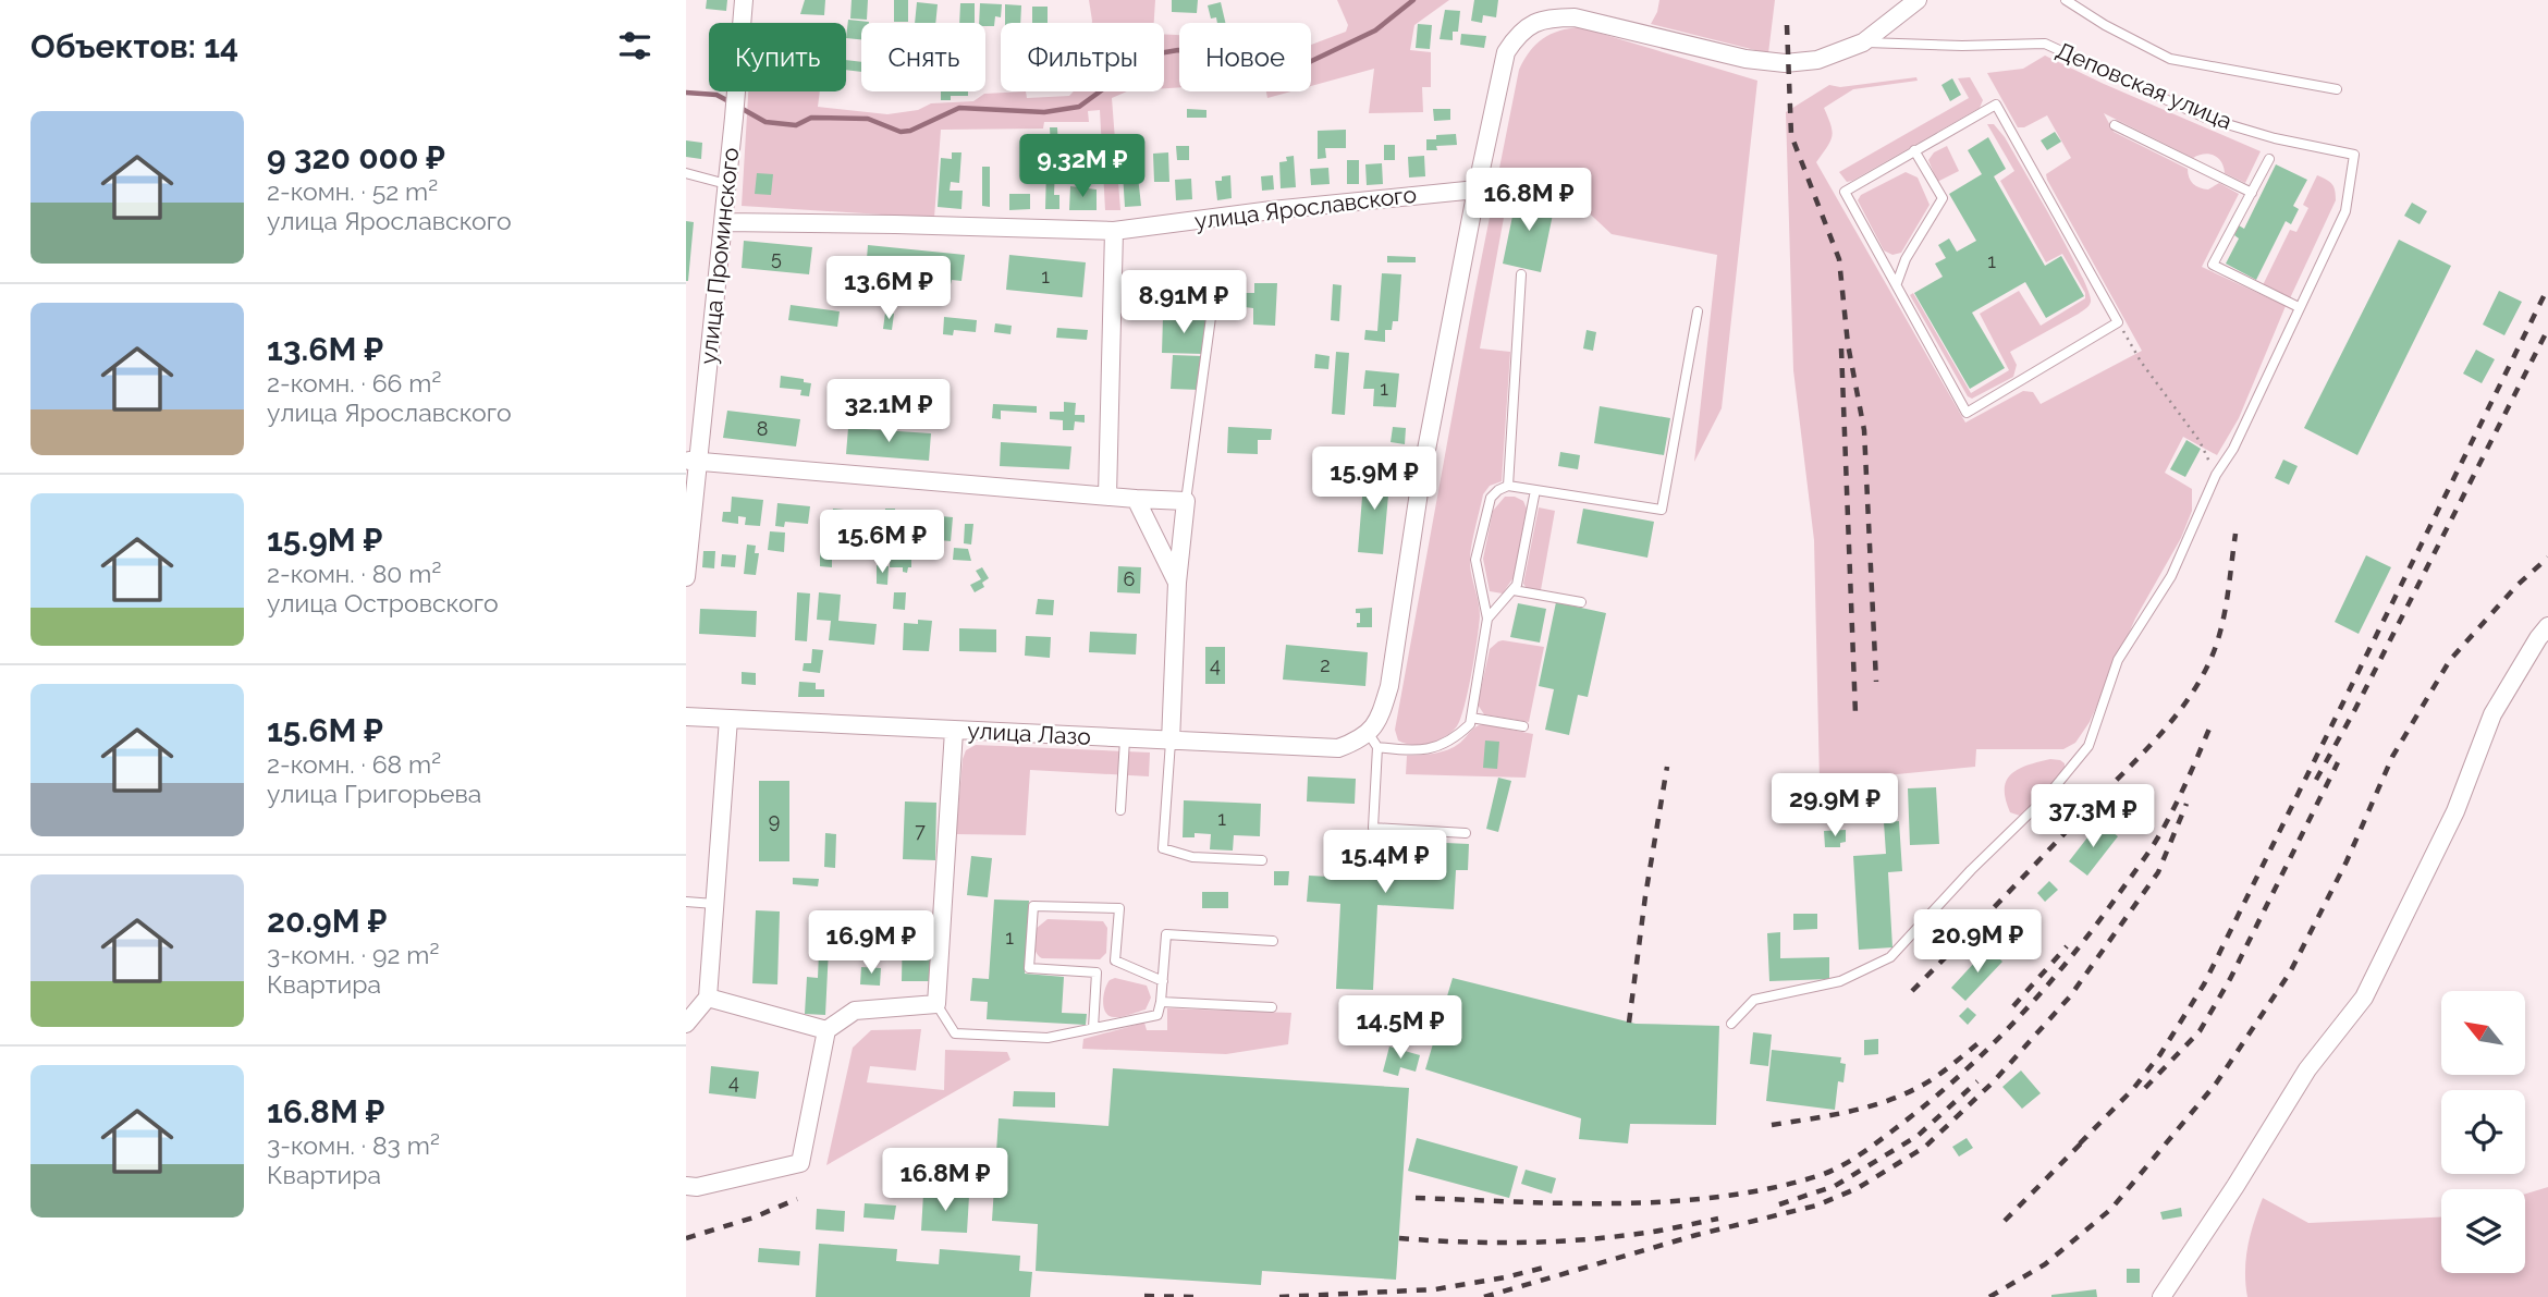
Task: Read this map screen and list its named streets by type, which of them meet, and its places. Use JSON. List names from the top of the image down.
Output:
{
  "streets": {
    "street": [
      "Деповская улица",
      "улица Ярославского",
      "улица Проминского",
      "улица Лазо"
    ]
  },
  "crossings": [
    ["Деповская улица", "улица Ярославского"],
    ["Деповская улица", "улица Лазо"],
    ["улица Ярославского", "улица Проминского"]
  ],
  "house_numbers": [
    "5",
    "1",
    "1",
    "1",
    "8",
    "6",
    "4",
    "2",
    "1",
    "9",
    "7",
    "1",
    "4"
  ],
  "north": "top left",
  "page": {
    "heading": "Объектов: 14",
    "chip": [
      "Купить",
      "Снять",
      "Фильтры",
      "Новое"
    ],
    "list": [
      {
        "name": "9 320 000 ₽",
        "note": "2-комн. · 52 m² · улица Ярославского"
      },
      {
        "name": "13.6M ₽",
        "note": "2-комн. · 66 m² · улица Ярославского"
      },
      {
        "name": "15.9M ₽",
        "note": "2-комн. · 80 m² · улица Островского"
      },
      {
        "name": "15.6M ₽",
        "note": "2-комн. · 68 m² · улица Григорьева"
      },
      {
        "name": "20.9M ₽",
        "note": "3-комн. · 92 m² · Квартира"
      },
      {
        "name": "16.8M ₽",
        "note": "3-комн. · 83 m² · Квартира"
      }
    ],
    "price": [
      "9.32M ₽",
      "16.8M ₽",
      "13.6M ₽",
      "8.91M ₽",
      "32.1M ₽",
      "15.9M ₽",
      "15.6M ₽",
      "29.9M ₽",
      "37.3M ₽",
      "15.4M ₽",
      "20.9M ₽",
      "16.9M ₽",
      "14.5M ₽",
      "16.8M ₽"
    ]
  }
}
